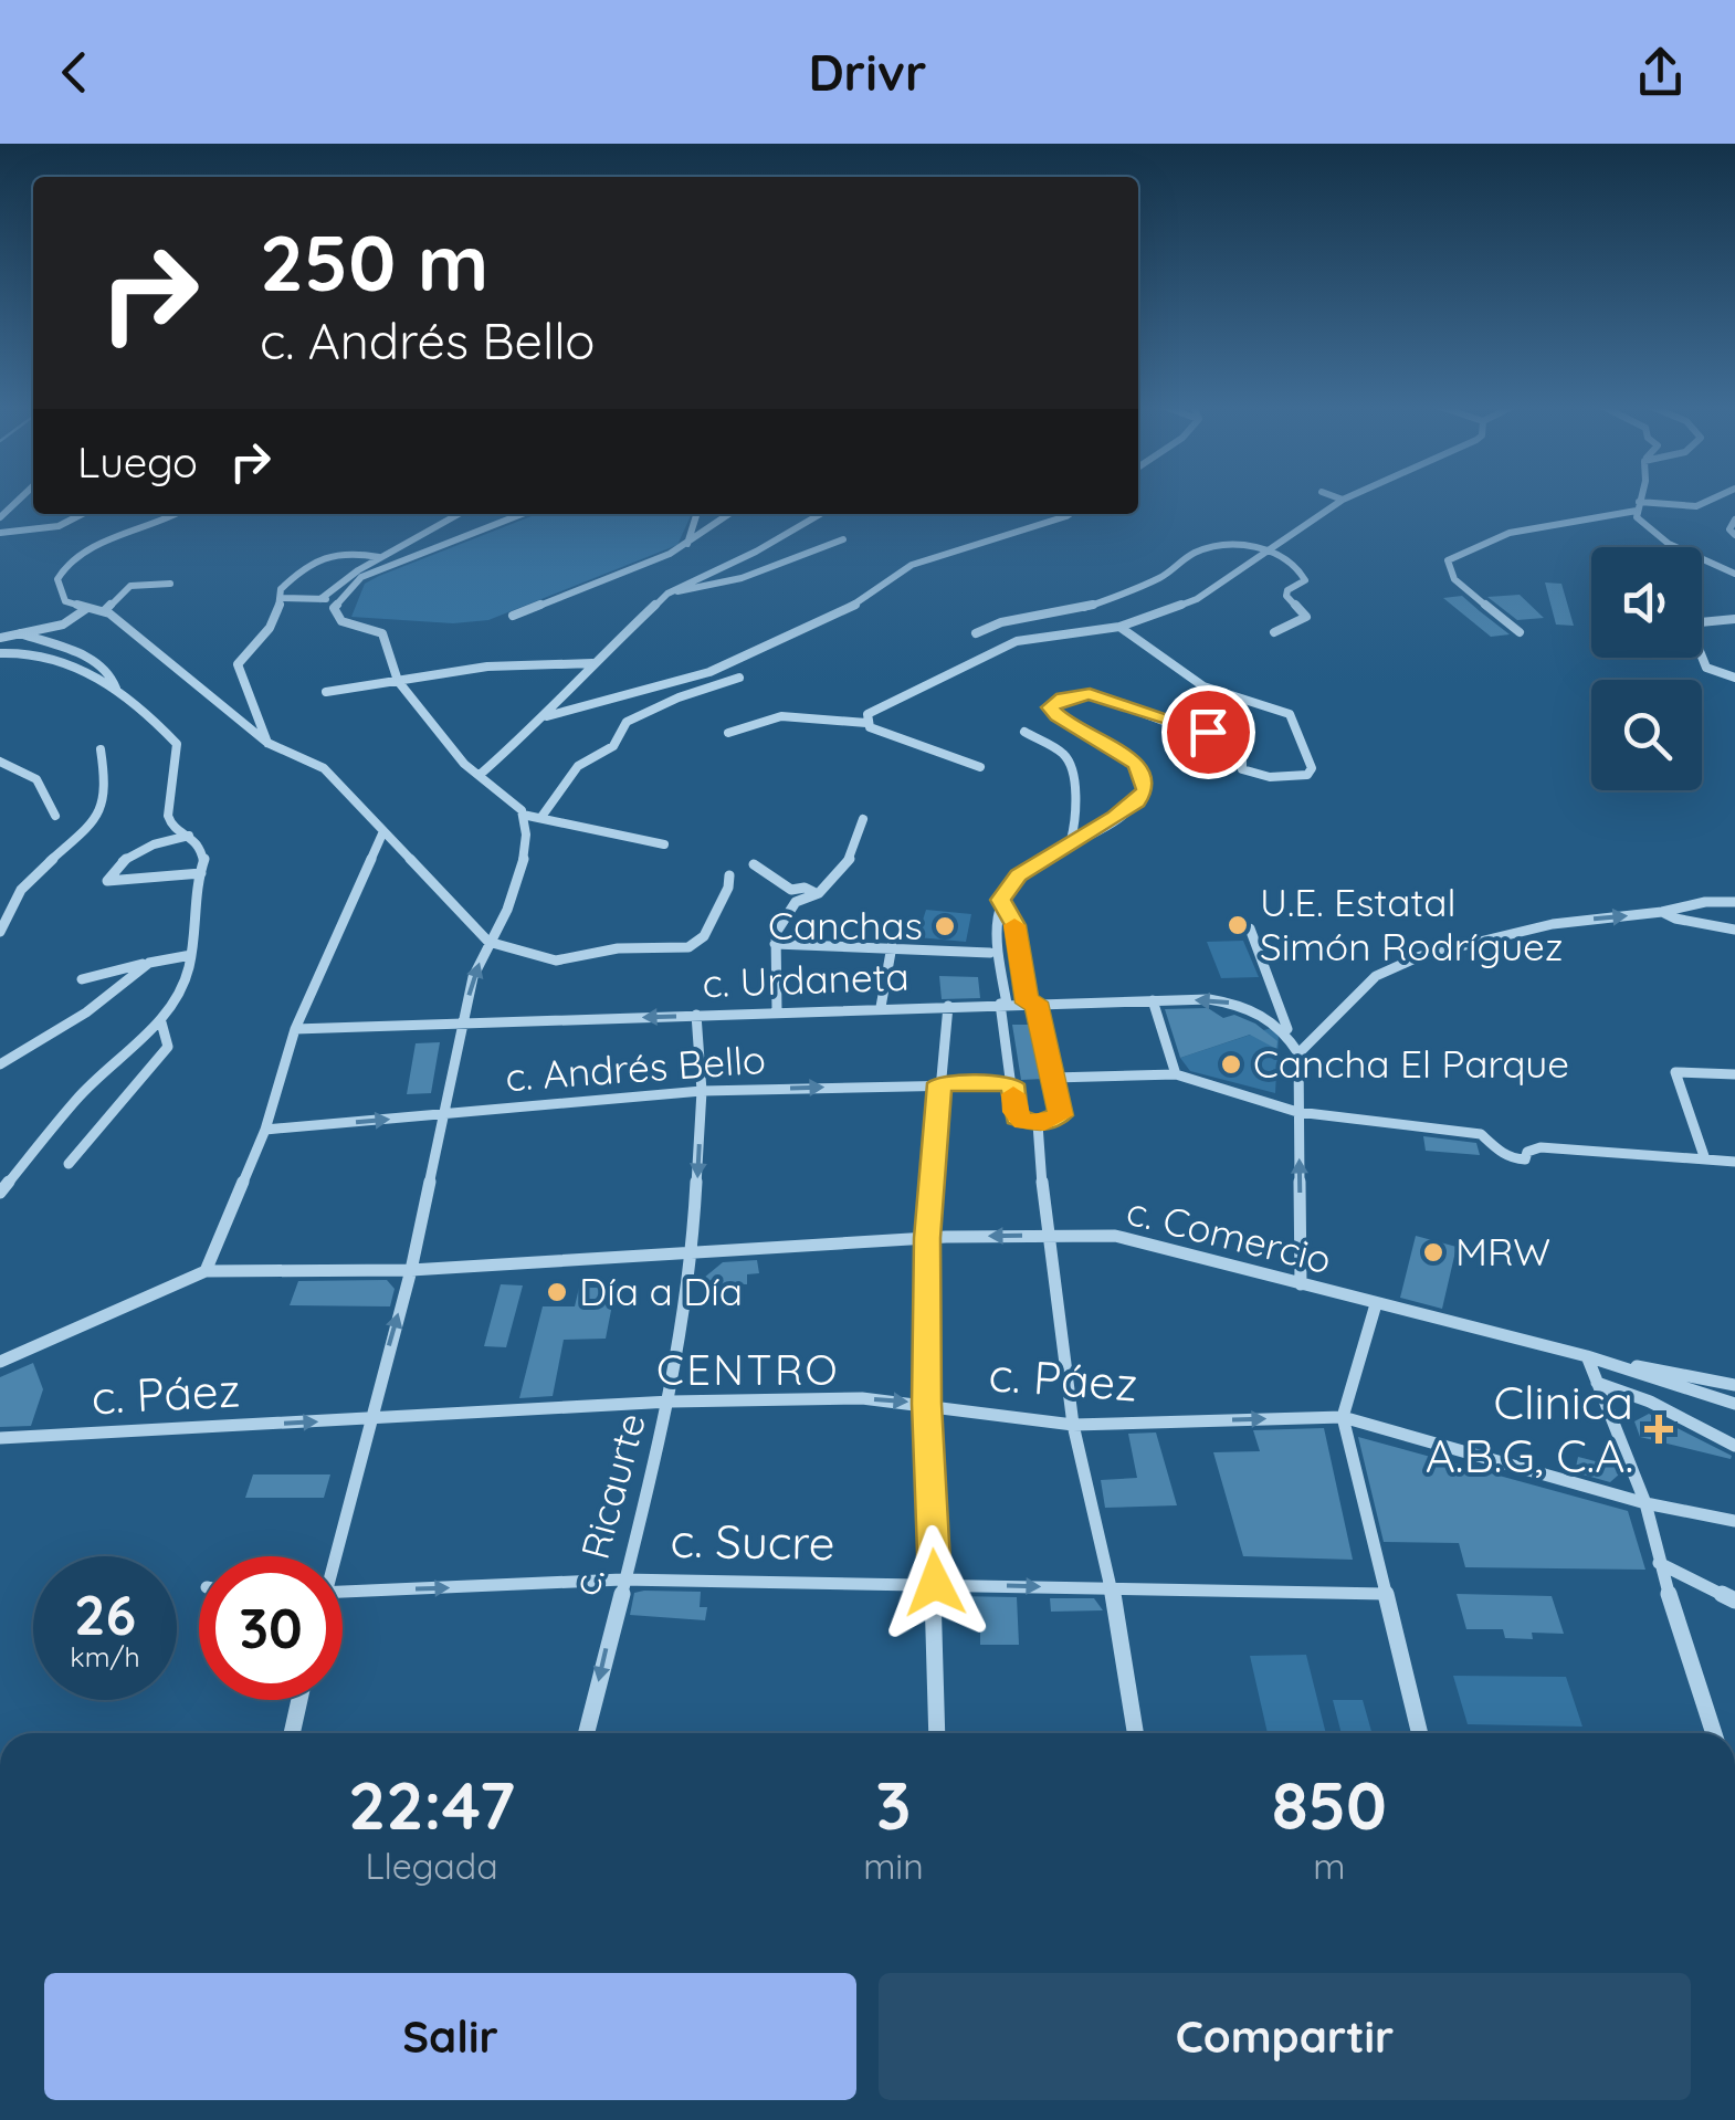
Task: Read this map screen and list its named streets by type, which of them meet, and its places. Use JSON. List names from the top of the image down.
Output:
{
  "streets": {
    "street": [
      "c. Urdaneta",
      "c. Andrés Bello",
      "c. Comercio",
      "c. Páez",
      "c. Ricaurte",
      "c. Sucre"
    ]
  },
  "crossings": [
    ["c. Urdaneta", "c. Ricaurte"],
    ["c. Andrés Bello", "c. Ricaurte"],
    ["c. Comercio", "c. Ricaurte"],
    ["c. Páez", "c. Ricaurte"],
    ["c. Ricaurte", "c. Sucre"]
  ],
  "one_way": [
    "c. Urdaneta",
    "c. Andrés Bello",
    "c. Páez",
    "c. Ricaurte",
    "c. Sucre"
  ],
  "districts": ["CENTRO"],
  "places": {
    "other": [
      "U.E. Estatal Simón Rodríguez",
      "Canchas",
      "Cancha El Parque",
      "MRW",
      "Día a Día"
    ],
    "health": ["Clinica A.B.G, C.A."]
  },
  "page": {
    "header": "Drivr",
    "turn": ["250 m", "c. Andrés Bello"],
    "then": "Luego",
    "speed": "26 km/h",
    "limit": "30",
    "eta": [
      "22:47",
      "Llegada",
      "3",
      "min",
      "850",
      "m"
    ],
    "buttons": ["Salir", "Compartir"]
  }
}
